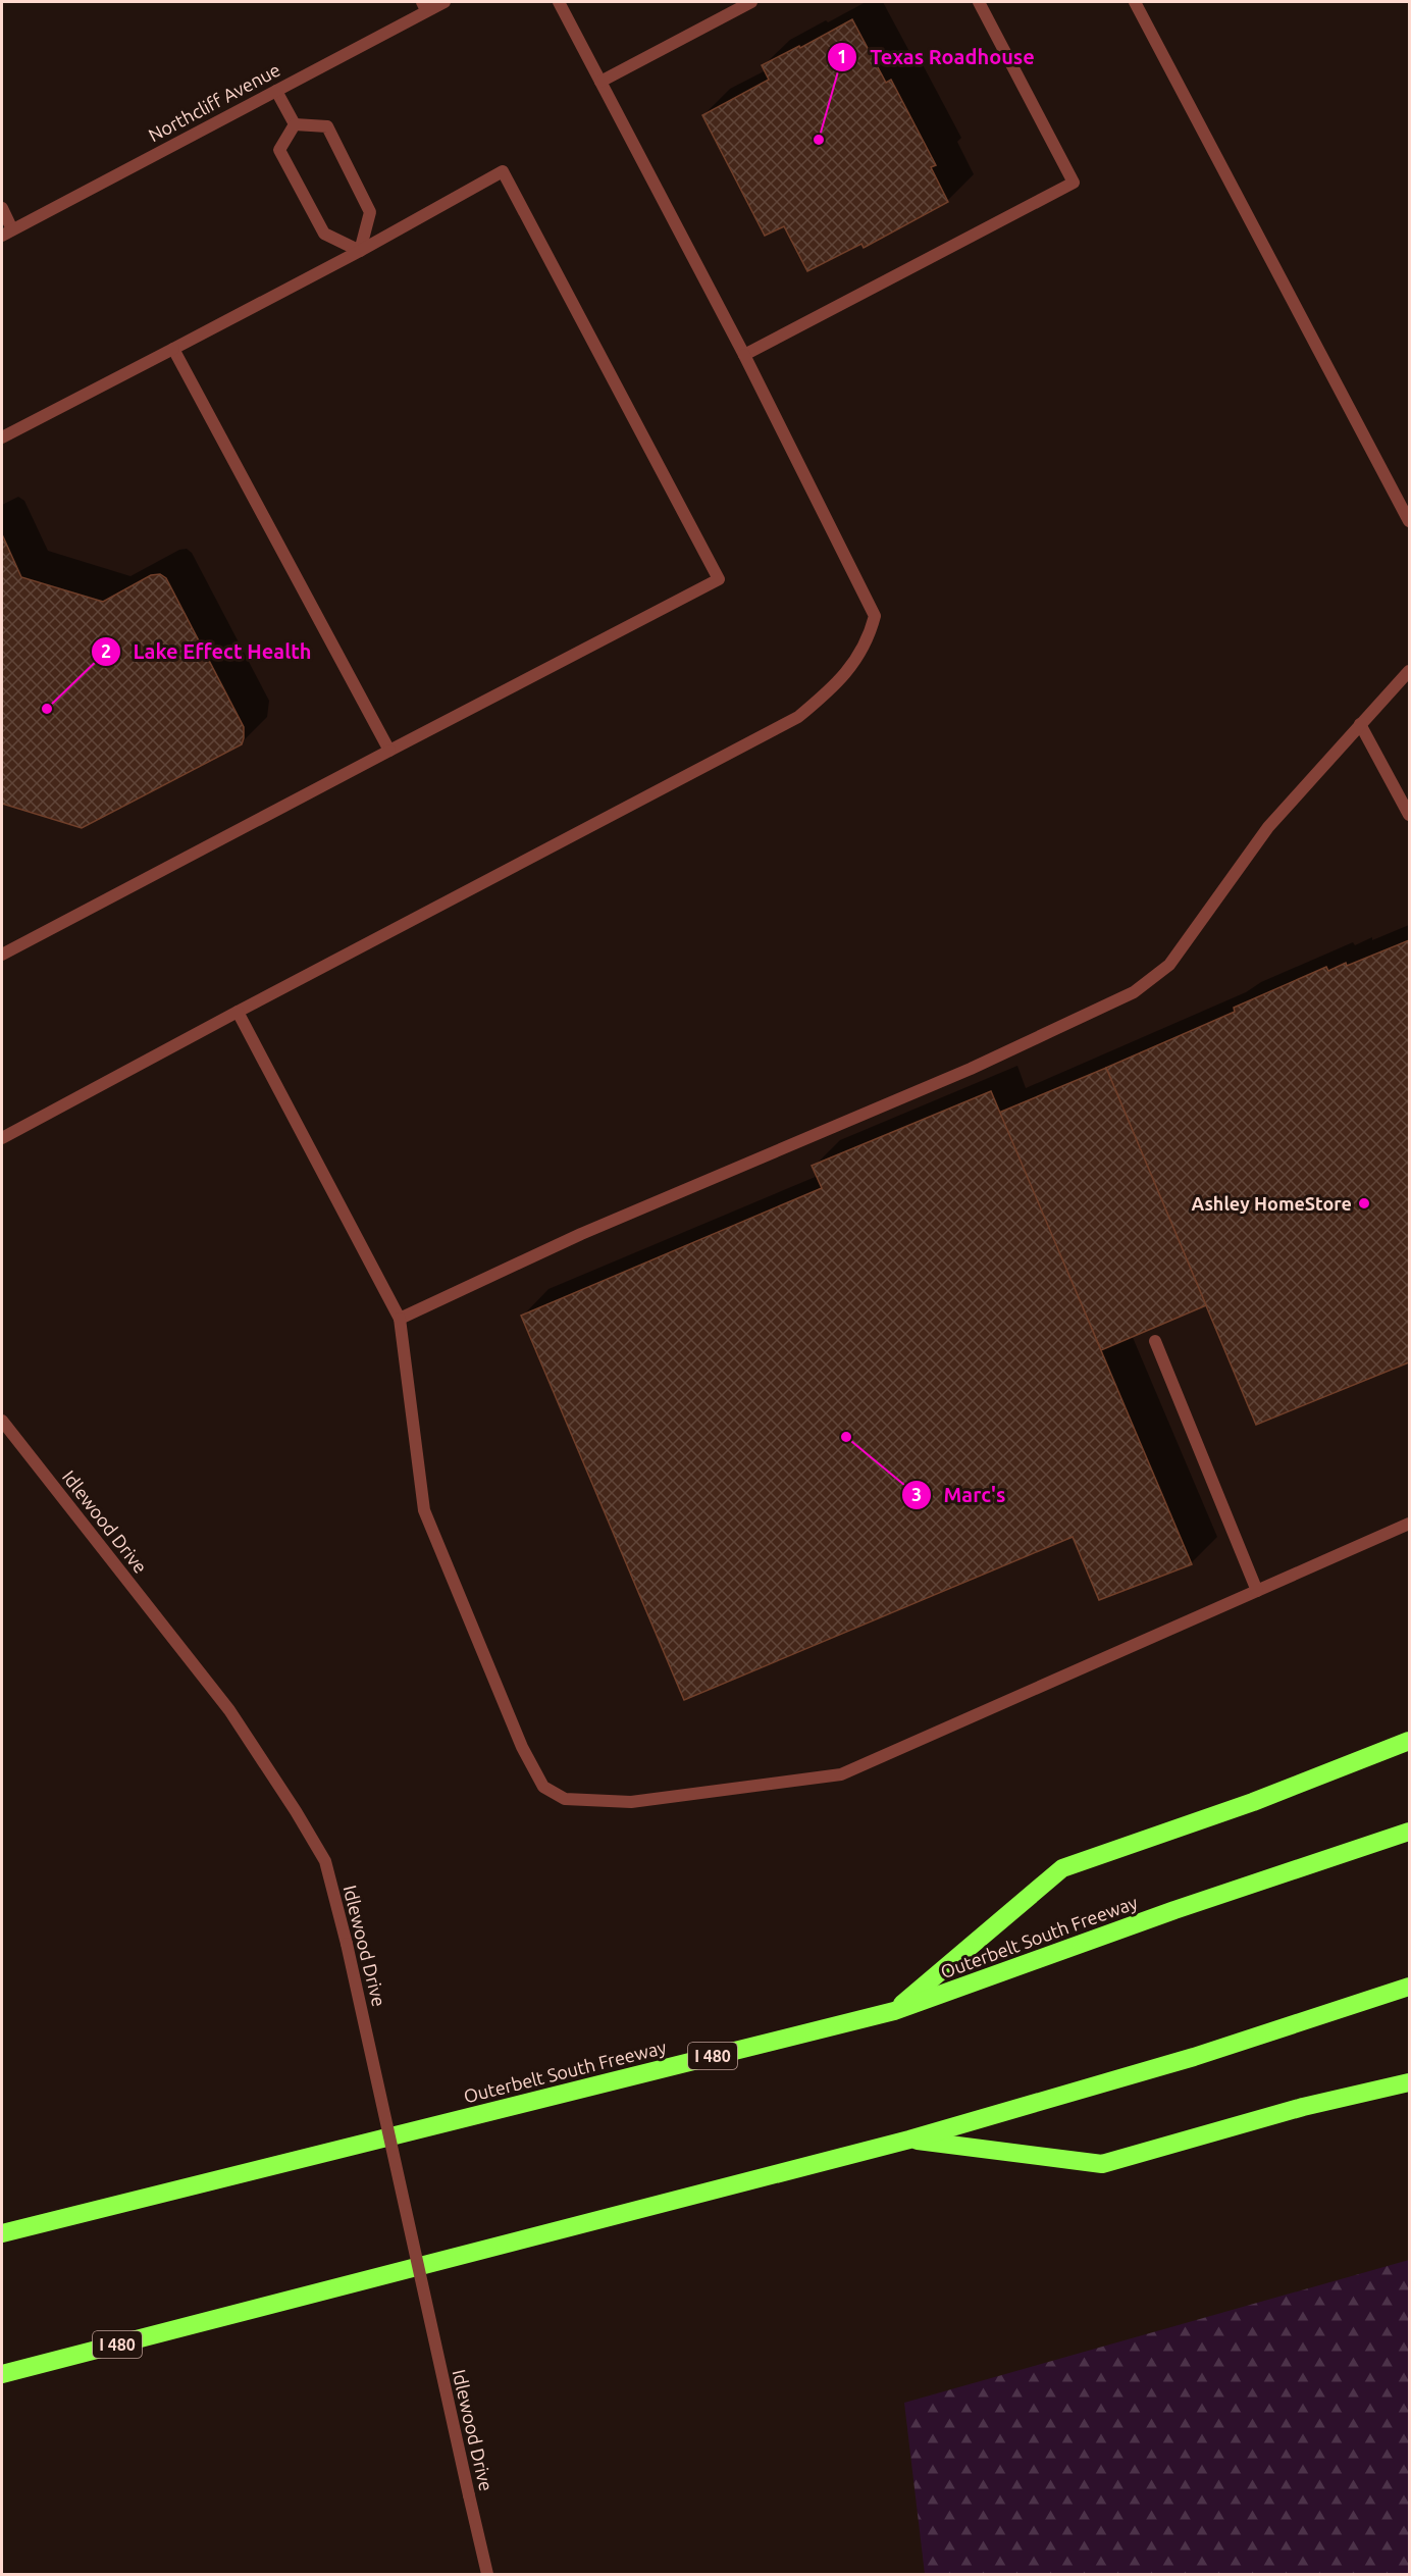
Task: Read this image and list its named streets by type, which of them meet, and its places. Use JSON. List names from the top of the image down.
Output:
{
  "streets": {
    "highway": ["Outerbelt South Freeway", "I 480"],
    "street": ["Northcliff Avenue", "Idlewood Drive"]
  },
  "places": [
    "Texas Roadhouse",
    "Lake Effect Health",
    "Ashley HomeStore",
    "Marc's"
  ]
}
